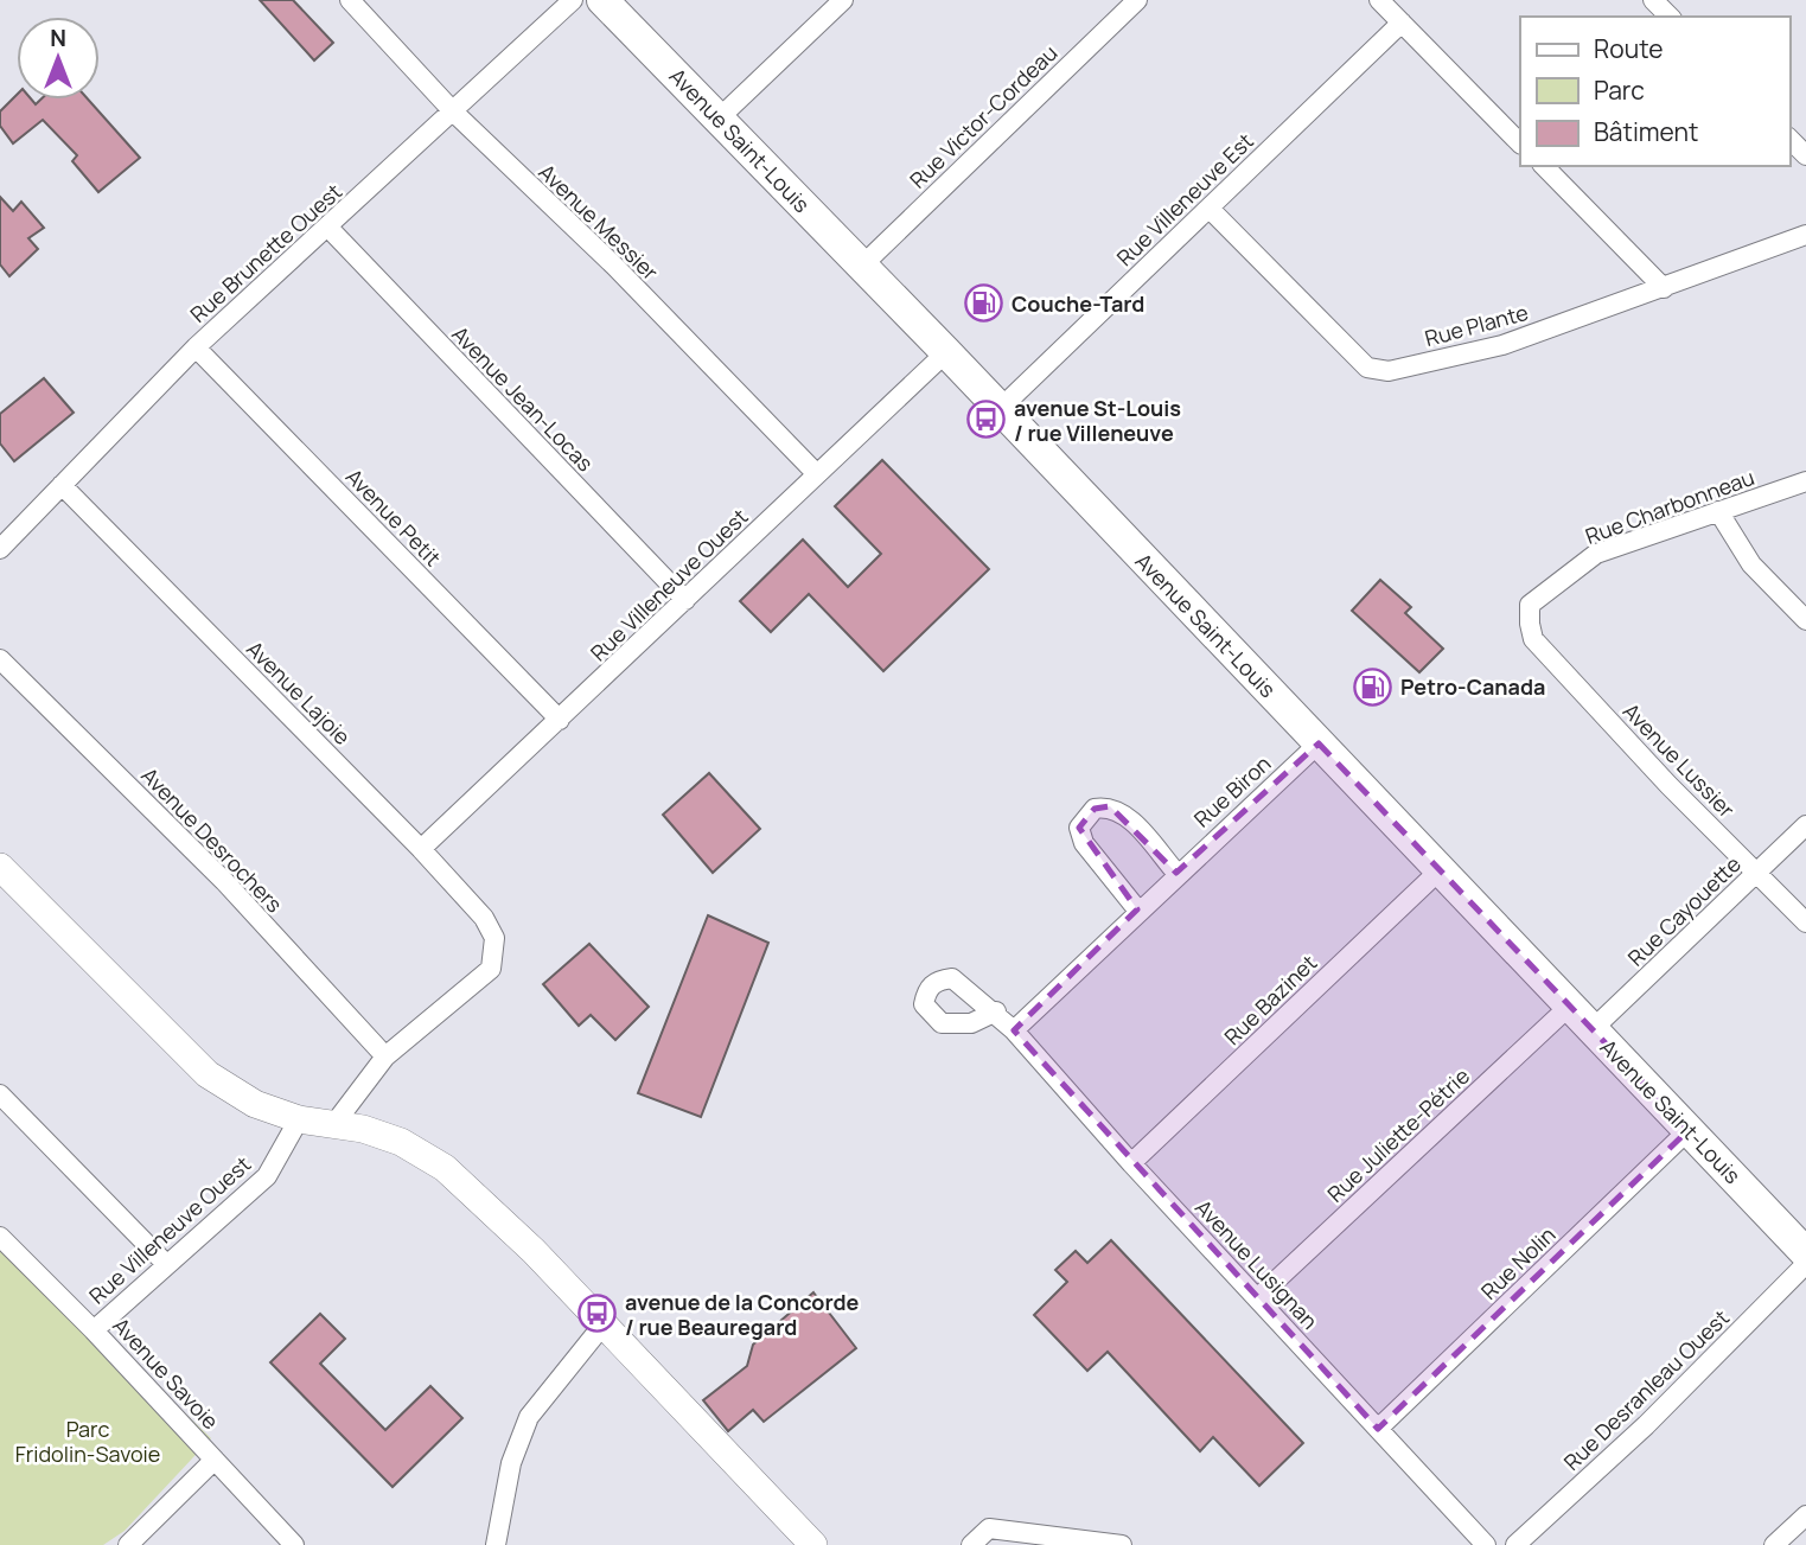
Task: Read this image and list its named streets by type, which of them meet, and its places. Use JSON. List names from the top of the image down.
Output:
{
  "streets": {
    "main road": ["Avenue Saint-Louis"],
    "street": [
      "Rue Victor-Cordeau",
      "Rue Villeneuve Est",
      "Avenue Messier",
      "Rue Brunette Ouest",
      "Rue Plante",
      "Avenue Jean-Locas",
      "Rue Charbonneau",
      "Avenue Petit",
      "Rue Villeneuve Ouest",
      "Avenue Lajoie",
      "Avenue Lussier",
      "Rue Biron",
      "Avenue Desrochers",
      "Rue Cayouette",
      "Rue Bazinet",
      "Rue Juliette-Pétrie",
      "Rue Nolin",
      "Avenue Lusignan",
      "Avenue Savoie",
      "Rue Desranleau Ouest"
    ]
  },
  "crossings": [
    ["Rue Victor-Cordeau", "Avenue Saint-Louis"],
    ["Avenue Saint-Louis", "Rue Villeneuve Est"],
    ["Avenue Saint-Louis", "Rue Villeneuve Ouest"],
    ["Avenue Saint-Louis", "Rue Biron"],
    ["Avenue Saint-Louis", "Rue Cayouette"],
    ["Avenue Saint-Louis", "Rue Bazinet"],
    ["Avenue Saint-Louis", "Rue Juliette-Pétrie"],
    ["Avenue Saint-Louis", "Rue Nolin"],
    ["Rue Villeneuve Est", "Rue Plante"],
    ["Avenue Messier", "Rue Brunette Ouest"],
    ["Avenue Messier", "Rue Villeneuve Ouest"],
    ["Rue Brunette Ouest", "Avenue Jean-Locas"],
    ["Rue Brunette Ouest", "Avenue Petit"],
    ["Rue Brunette Ouest", "Avenue Lajoie"],
    ["Avenue Jean-Locas", "Rue Villeneuve Ouest"],
    ["Rue Charbonneau", "Avenue Lussier"],
    ["Avenue Petit", "Rue Villeneuve Ouest"],
    ["Rue Villeneuve Ouest", "Avenue Lajoie"],
    ["Rue Villeneuve Ouest", "Avenue Savoie"],
    ["Avenue Lajoie", "Avenue Desrochers"],
    ["Avenue Lussier", "Rue Cayouette"],
    ["Rue Biron", "Avenue Lusignan"],
    ["Rue Bazinet", "Avenue Lusignan"],
    ["Rue Juliette-Pétrie", "Avenue Lusignan"],
    ["Rue Nolin", "Avenue Lusignan"]
  ],
  "parks": ["Parc Fridolin-Savoie"],
  "places": {
    "fuel station": ["Couche-Tard", "Petro-Canada"],
    "bus stop": ["avenue St-Louis / rue Villeneuve", "avenue de la Concorde / rue Beauregard"]
  },
  "legend": ["Route", "Parc", "Bâtiment"],
  "north": "top"
}
